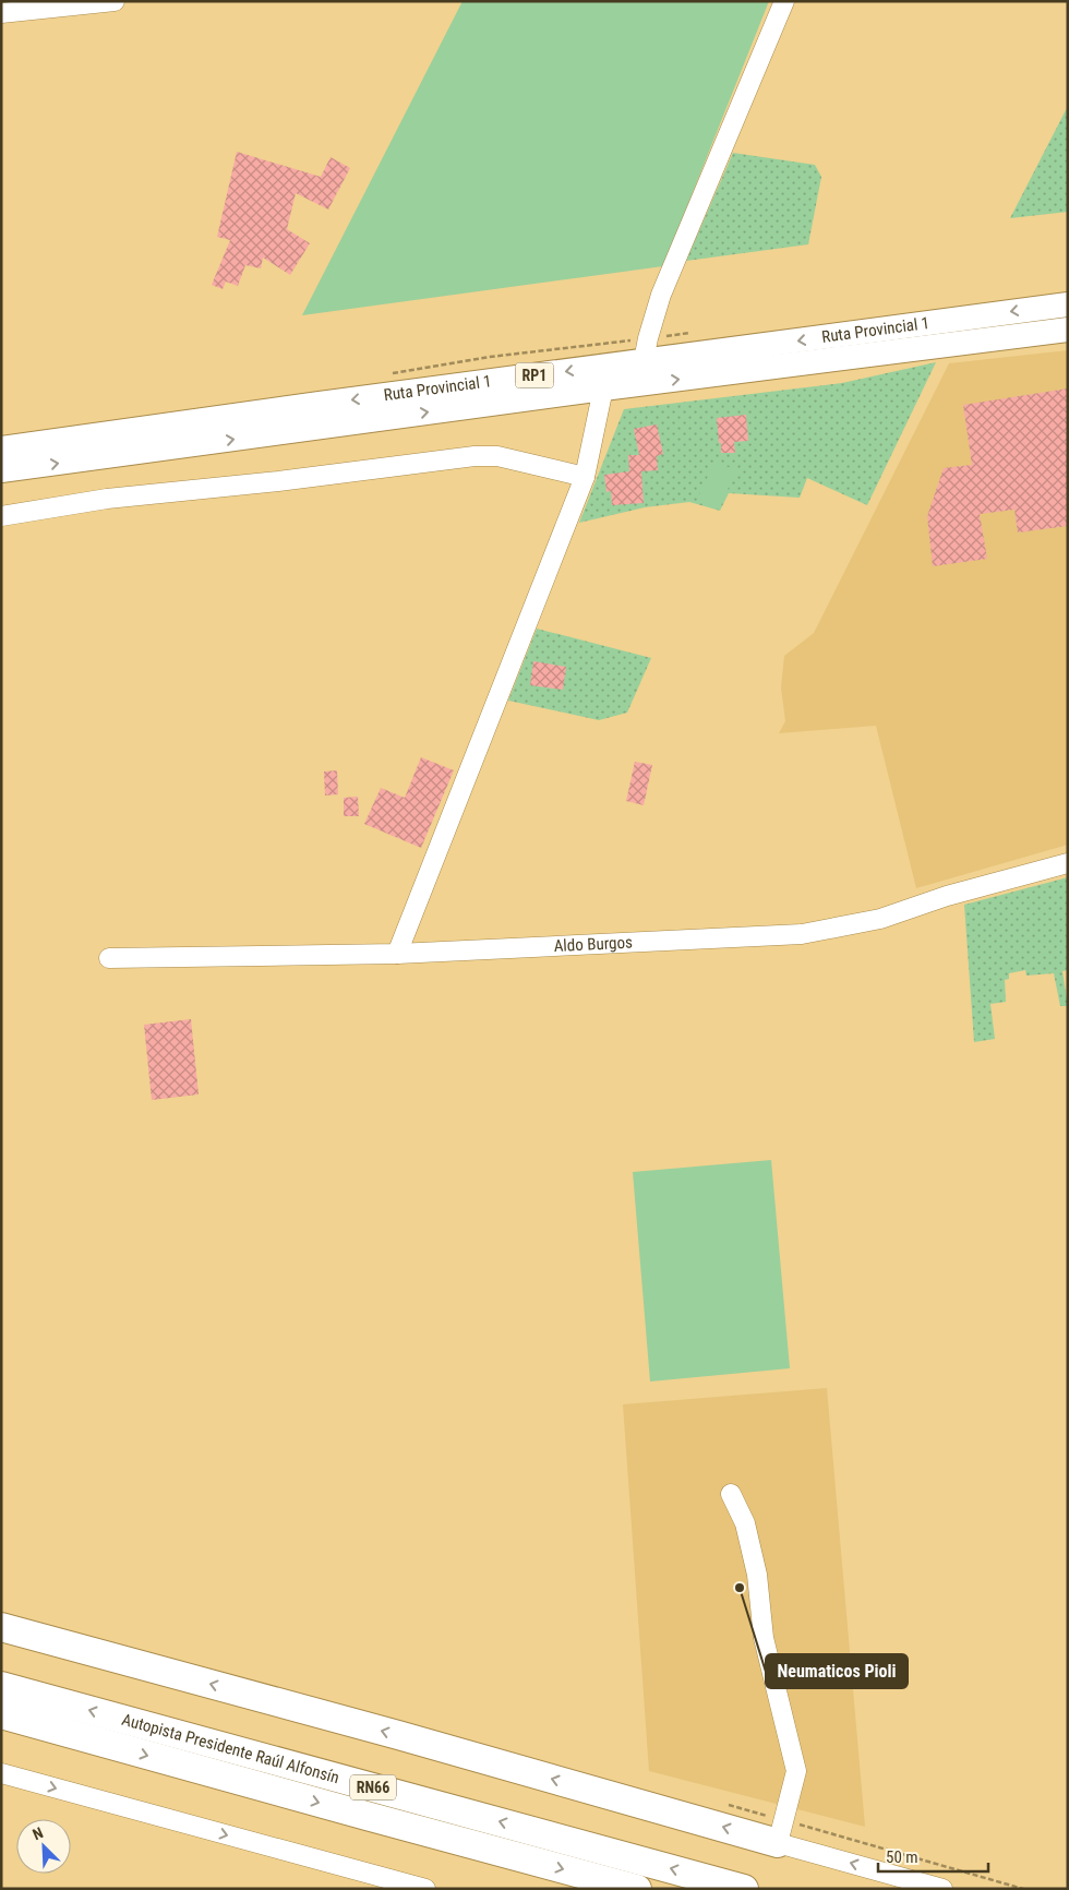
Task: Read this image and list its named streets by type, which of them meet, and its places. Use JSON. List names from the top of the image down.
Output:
{
  "streets": {
    "highway": ["Autopista Presidente Raúl Alfonsín", "RN66"],
    "main road": ["Ruta Provincial 1", "RP1"],
    "street": ["Aldo Burgos"]
  },
  "places": ["Neumaticos Pioli"],
  "scale_bar": "50 m",
  "north": "top left"
}
